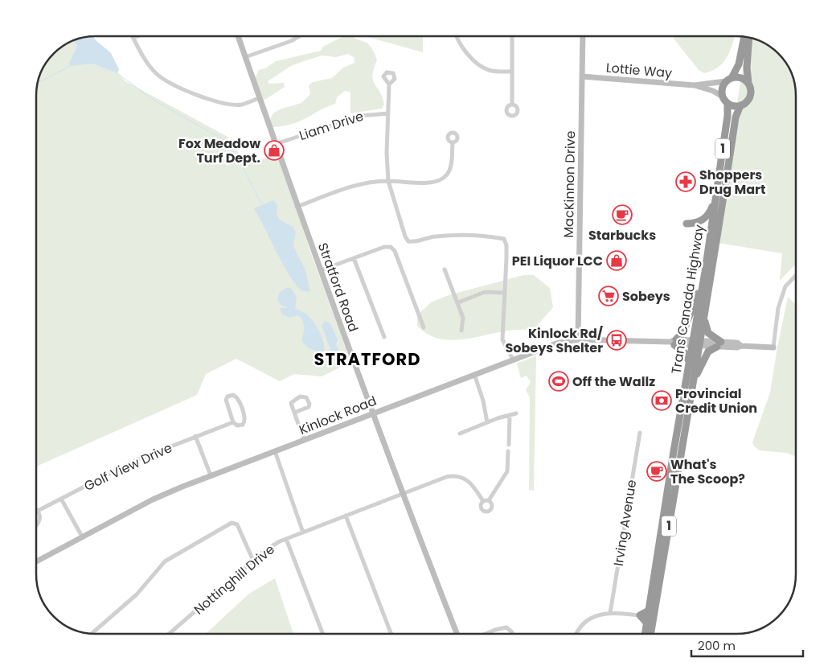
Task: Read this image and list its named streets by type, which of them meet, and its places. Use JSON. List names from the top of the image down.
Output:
{
  "streets": {
    "highway": ["1", "Trans Canada Highway"],
    "street": [
      "Lottie Way",
      "Liam Drive",
      "MacKinnon Drive",
      "Stratford Road",
      "Kinlock Road",
      "Golf View Drive",
      "Irving Avenue",
      "Nottinghill Drive"
    ]
  },
  "crossings": [
    ["Lottie Way", "MacKinnon Drive"],
    ["Lottie Way", "Trans Canada Highway"],
    ["Liam Drive", "Stratford Road"],
    ["MacKinnon Drive", "Kinlock Road"],
    ["Stratford Road", "Kinlock Road"],
    ["Stratford Road", "Nottinghill Drive"],
    ["Trans Canada Highway", "Kinlock Road"]
  ],
  "districts": ["STRATFORD"],
  "places": {
    "shop": ["Fox Meadow Turf Dept.", "PEI Liquor LCC"],
    "pharmacy": ["Shoppers Drug Mart"],
    "cafe": ["Starbucks", "What's The Scoop?"],
    "supermarket": ["Sobeys"],
    "bus stop": ["Kinlock Rd/ Sobeys Shelter"],
    "sports": ["Off the Wallz"],
    "bank": ["Provincial Credit Union"]
  },
  "scale_bar": "200 m"
}
